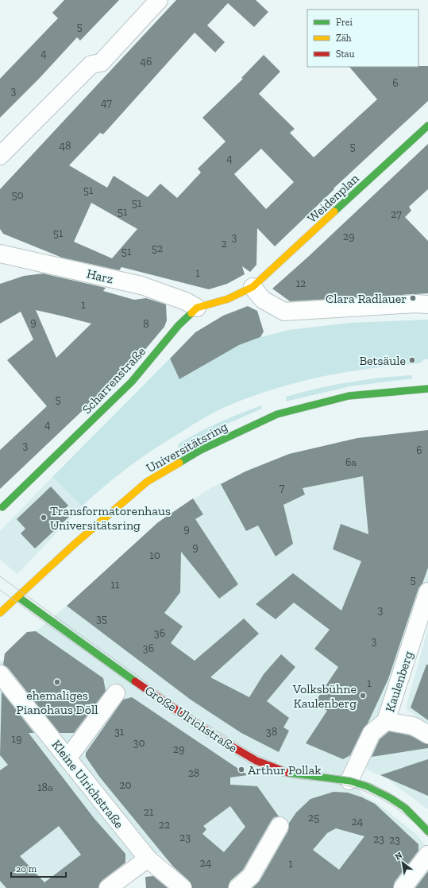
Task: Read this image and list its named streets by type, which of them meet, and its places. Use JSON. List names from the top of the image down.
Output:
{
  "streets": {
    "street": [
      "Weidenplan",
      "Harz",
      "Scharrenstraße",
      "Universitätsring",
      "Kaulenberg",
      "Große Ulrichstraße",
      "Kleine Ulrichstraße"
    ]
  },
  "crossings": [
    ["Weidenplan", "Scharrenstraße"],
    ["Harz", "Scharrenstraße"],
    ["Universitätsring", "Große Ulrichstraße"],
    ["Kaulenberg", "Große Ulrichstraße"]
  ],
  "places": [
    "Clara Radlauer",
    "Betsäule",
    "Transformatorenhaus Universitätsring",
    "ehemaliges Pianohaus Döll",
    "Volksbühne Kaulenberg",
    "Arthur Pollak"
  ],
  "house_numbers": [
    "5",
    "4",
    "46",
    "6",
    "3",
    "47",
    "48",
    "5",
    "4",
    "51",
    "50",
    "51",
    "51",
    "27",
    "51",
    "29",
    "3",
    "2",
    "52",
    "51",
    "1",
    "12",
    "1",
    "9",
    "8",
    "5",
    "4",
    "3",
    "6",
    "6a",
    "7",
    "9",
    "9",
    "10",
    "5",
    "11",
    "3",
    "35",
    "36",
    "3",
    "36",
    "1",
    "31",
    "38",
    "19",
    "30",
    "29",
    "28",
    "20",
    "18a",
    "21",
    "25",
    "24",
    "22",
    "23",
    "23",
    "23",
    "24",
    "1"
  ],
  "legend": ["Frei", "Zäh", "Stau"],
  "scale_bar": "20 m",
  "north": "top left"
}
